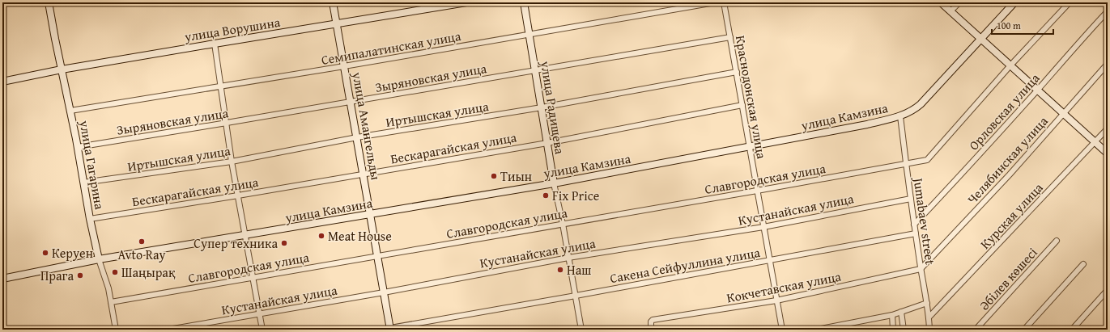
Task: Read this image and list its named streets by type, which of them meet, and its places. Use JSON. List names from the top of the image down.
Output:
{
  "streets": {
    "main road": [
      "улица Ворушина",
      "улица Радищева",
      "улица Камзина",
      "улица Амангельды",
      "улица Гагарина"
    ],
    "street": [
      "Семипалатинская улица",
      "Зыряновская улица",
      "Краснодонская улица",
      "Орловская улица",
      "Иртышская улица",
      "Бескарагайская улица",
      "Челябинская улица",
      "Славгородская улица",
      "Кустанайская улица",
      "Курская улица",
      "Jumabaev street",
      "Сакена Сейфуллина улица",
      "Әбілев көшесі",
      "Кокчетавская улица"
    ]
  },
  "crossings": [
    ["улица Ворушина", "улица Амангельды"],
    ["улица Ворушина", "улица Гагарина"],
    ["Семипалатинская улица", "улица Радищева"],
    ["Семипалатинская улица", "улица Амангельды"],
    ["Семипалатинская улица", "улица Гагарина"],
    ["Зыряновская улица", "Краснодонская улица"],
    ["Зыряновская улица", "улица Радищева"],
    ["Зыряновская улица", "улица Амангельды"],
    ["Зыряновская улица", "улица Гагарина"],
    ["Краснодонская улица", "Иртышская улица"],
    ["Краснодонская улица", "улица Камзина"],
    ["Краснодонская улица", "Бескарагайская улица"],
    ["Краснодонская улица", "Славгородская улица"],
    ["Краснодонская улица", "Кустанайская улица"],
    ["Краснодонская улица", "Сакена Сейфуллина улица"],
    ["Краснодонская улица", "Кокчетавская улица"],
    ["улица Радищева", "Иртышская улица"],
    ["улица Радищева", "улица Камзина"],
    ["улица Радищева", "Бескарагайская улица"],
    ["улица Радищева", "Славгородская улица"],
    ["улица Радищева", "Кустанайская улица"],
    ["улица Радищева", "Сакена Сейфуллина улица"],
    ["Орловская улица", "Jumabaev street"],
    ["Иртышская улица", "улица Амангельды"],
    ["Иртышская улица", "улица Гагарина"],
    ["улица Камзина", "улица Амангельды"],
    ["улица Камзина", "улица Гагарина"],
    ["улица Камзина", "Jumabaev street"],
    ["улица Амангельды", "Бескарагайская улица"],
    ["улица Амангельды", "Славгородская улица"],
    ["улица Амангельды", "Кустанайская улица"],
    ["улица Амангельды", "Сакена Сейфуллина улица"],
    ["Бескарагайская улица", "улица Гагарина"],
    ["Челябинская улица", "Jumabaev street"],
    ["Челябинская улица", "Кокчетавская улица"],
    ["улица Гагарина", "Славгородская улица"],
    ["Славгородская улица", "Jumabaev street"],
    ["Кустанайская улица", "Jumabaev street"],
    ["Курская улица", "Jumabaev street"],
    ["Jumabaev street", "Сакена Сейфуллина улица"],
    ["Jumabaev street", "Кокчетавская улица"]
  ],
  "places": [
    "Тиын",
    "Fix Price",
    "Meat House",
    "Avto Ray",
    "Супер техника",
    "Керуен",
    "Наш",
    "Шаңырақ",
    "Прага"
  ],
  "scale_bar": "100 m"
}
